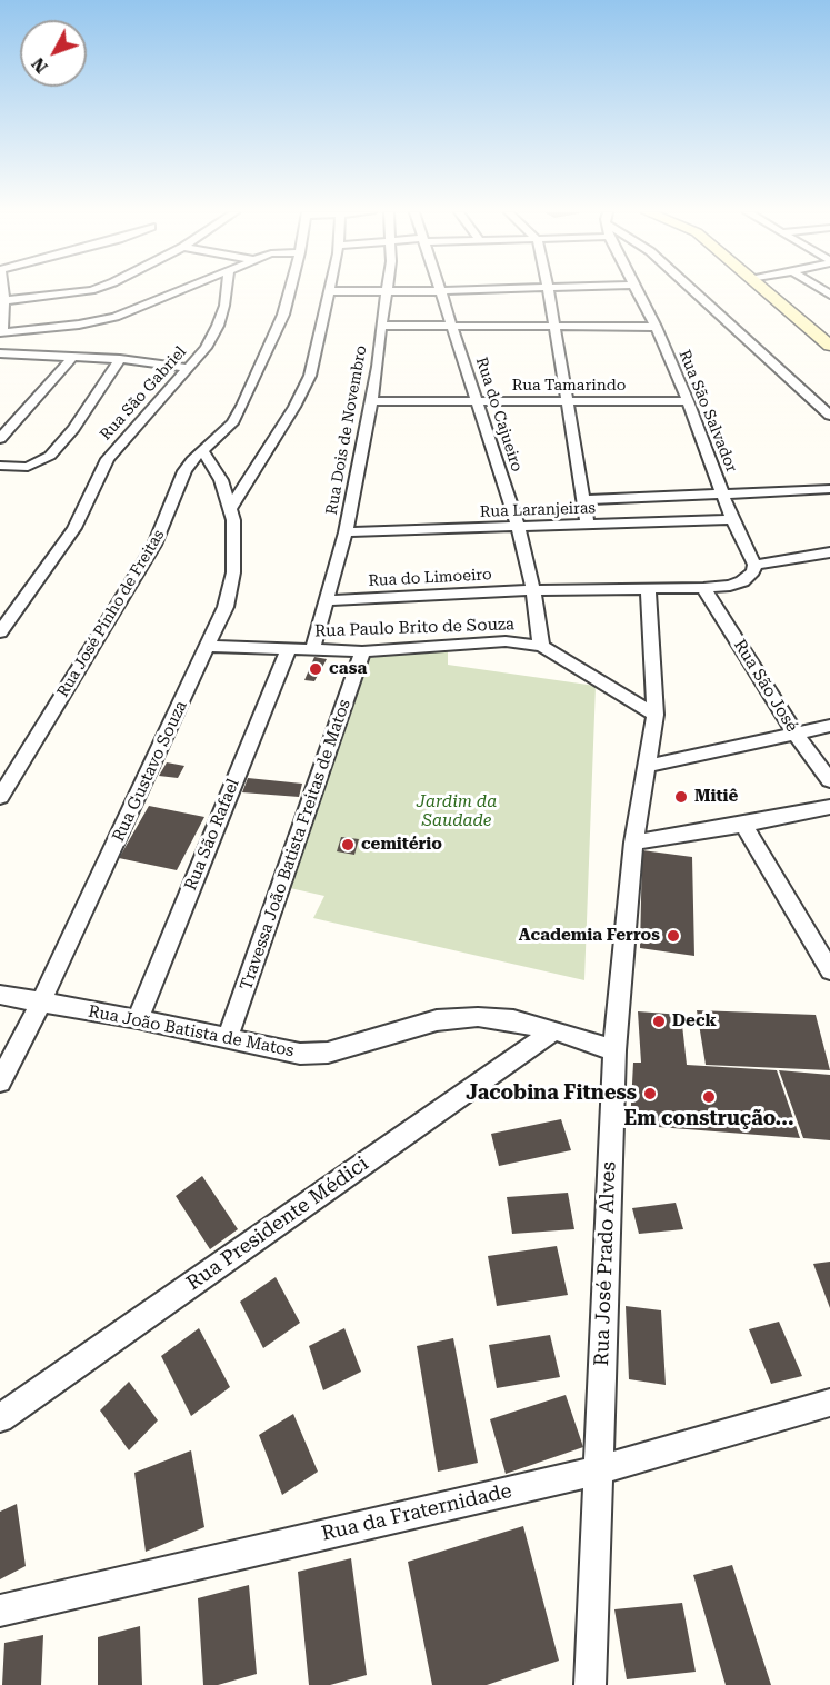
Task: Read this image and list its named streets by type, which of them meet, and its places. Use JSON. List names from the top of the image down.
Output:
{
  "streets": {
    "street": [
      "Rua Tamarindo",
      "Rua São Gabriel",
      "Rua São Salvador",
      "Rua do Cajueiro",
      "Rua Dois de Novembro",
      "Rua Laranjeiras",
      "Rua do Limoeiro",
      "Rua José Pinho de Freitas",
      "Rua Paulo Brito de Souza",
      "Rua São José",
      "Rua Gustavo Souza",
      "Rua São Rafael",
      "Travessa João Batista Freitas de Matos",
      "Rua João Batista de Matos",
      "Rua Presidente Médici",
      "Rua José Prado Alves",
      "Rua da Fraternidade"
    ]
  },
  "crossings": [
    ["Rua Tamarindo", "Rua São Salvador"],
    ["Rua Tamarindo", "Rua do Cajueiro"],
    ["Rua Tamarindo", "Rua Dois de Novembro"],
    ["Rua São Salvador", "Rua Laranjeiras"],
    ["Rua do Cajueiro", "Rua Laranjeiras"],
    ["Rua do Cajueiro", "Rua do Limoeiro"],
    ["Rua do Cajueiro", "Rua Paulo Brito de Souza"],
    ["Rua Dois de Novembro", "Rua Laranjeiras"],
    ["Rua Dois de Novembro", "Rua do Limoeiro"],
    ["Rua Dois de Novembro", "Rua Paulo Brito de Souza"],
    ["Rua José Pinho de Freitas", "Rua Gustavo Souza"],
    ["Rua Paulo Brito de Souza", "Rua Gustavo Souza"],
    ["Rua Paulo Brito de Souza", "Rua São Rafael"],
    ["Rua Paulo Brito de Souza", "Travessa João Batista Freitas de Matos"],
    ["Rua Gustavo Souza", "Rua João Batista de Matos"],
    ["Rua São Rafael", "Rua João Batista de Matos"],
    ["Travessa João Batista Freitas de Matos", "Rua João Batista de Matos"],
    ["Rua João Batista de Matos", "Rua Presidente Médici"],
    ["Rua João Batista de Matos", "Rua José Prado Alves"],
    ["Rua José Prado Alves", "Rua da Fraternidade"]
  ],
  "parks": ["Jardim da Saudade"],
  "places": [
    "casa",
    "Mitiê",
    "cemitério",
    "Academia Ferros",
    "Deck",
    "Jacobina Fitness",
    "Em construção..."
  ],
  "north": "bottom left"
}
